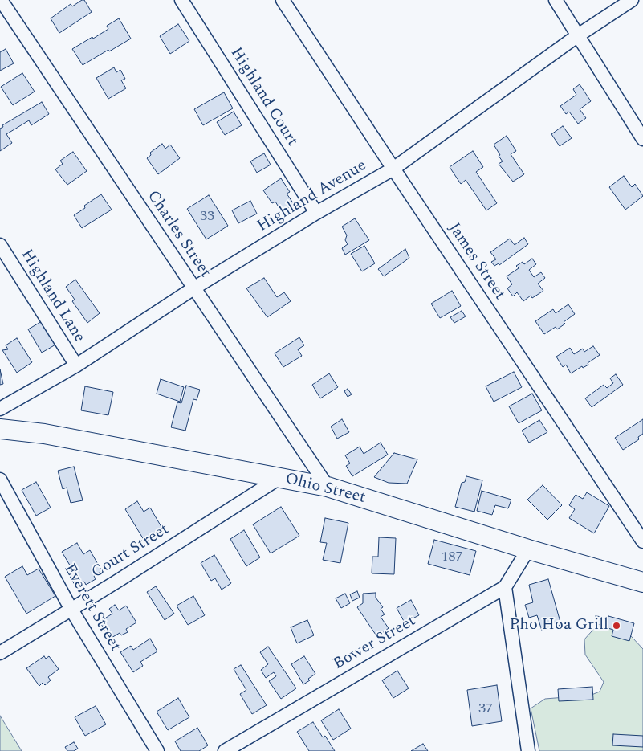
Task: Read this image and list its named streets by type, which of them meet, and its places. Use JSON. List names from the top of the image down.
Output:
{
  "streets": {
    "street": [
      "Highland Court",
      "Highland Avenue",
      "Charles Street",
      "James Street",
      "Highland Lane",
      "Ohio Street",
      "Court Street",
      "Everett Street",
      "Bower Street"
    ]
  },
  "crossings": [
    ["Highland Court", "Highland Avenue"],
    ["Highland Avenue", "Charles Street"],
    ["Highland Avenue", "James Street"],
    ["Highland Avenue", "Highland Lane"],
    ["Charles Street", "Ohio Street"],
    ["Ohio Street", "Court Street"],
    ["Ohio Street", "Bower Street"],
    ["Court Street", "Everett Street"]
  ],
  "places": ["Pho Hoa Grill"],
  "house_numbers": ["33", "187", "37"]
}
